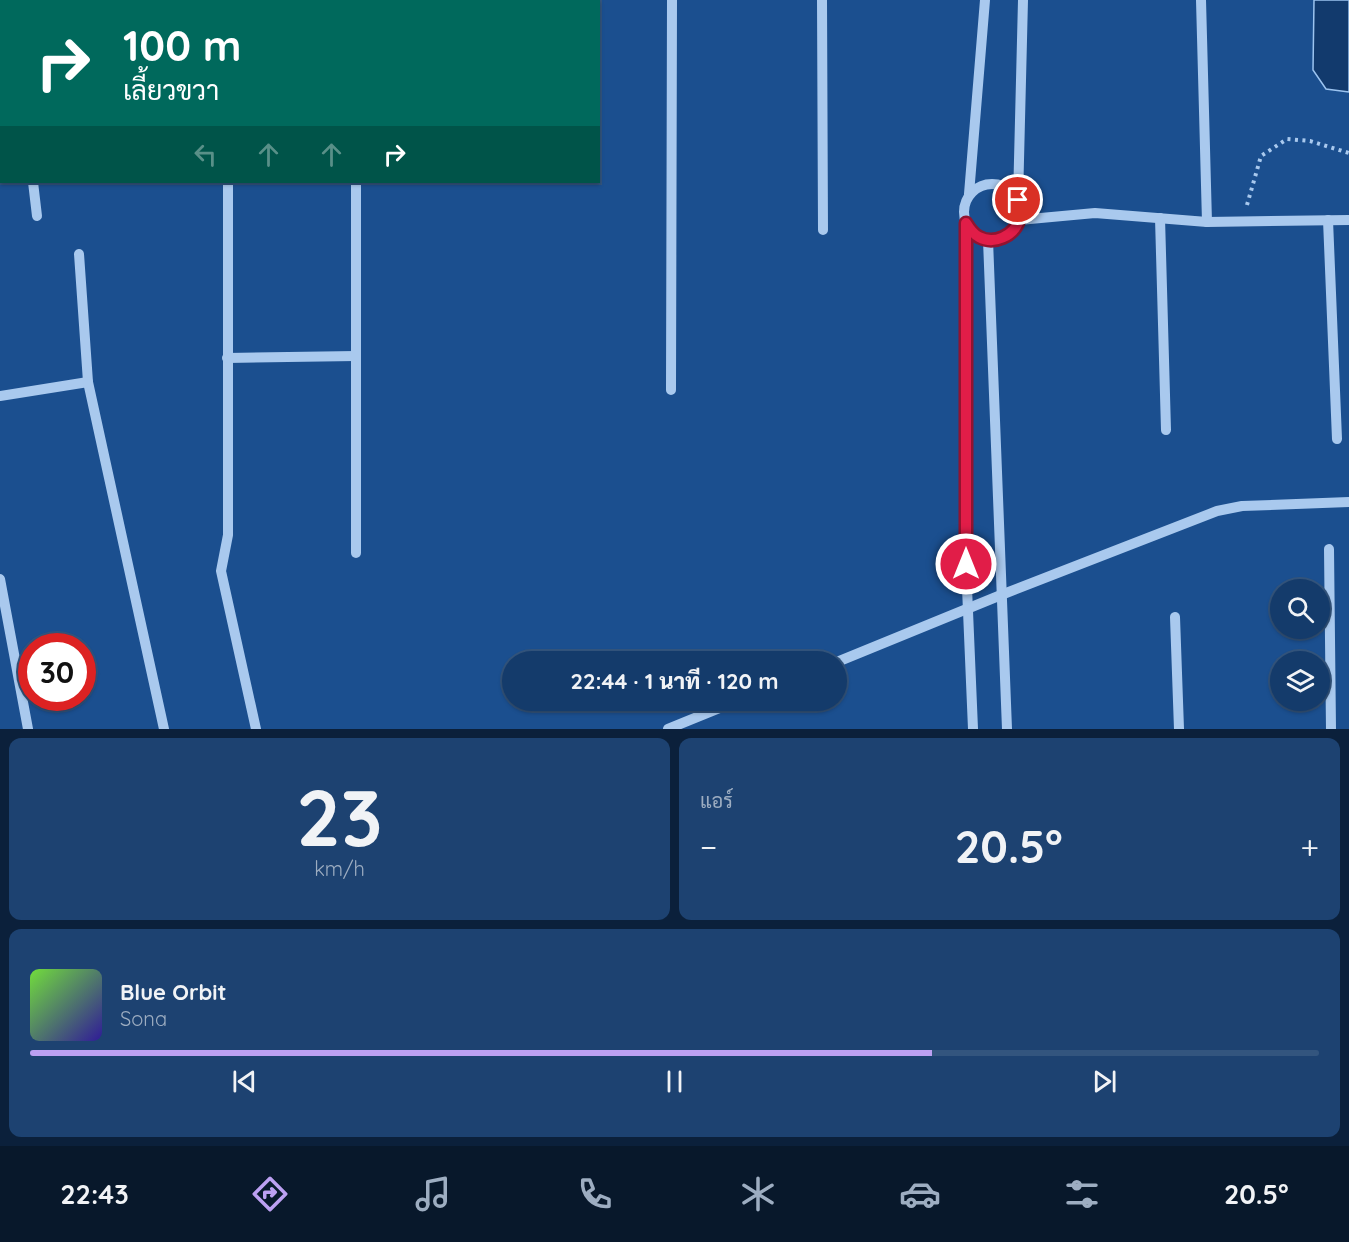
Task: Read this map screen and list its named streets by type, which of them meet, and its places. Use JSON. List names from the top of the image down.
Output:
{
  "page": {
    "turn": ["100 m", "เลี้ยวขวา"],
    "limit": "30",
    "trip": "22:44 · 1 นาที · 120 m",
    "tile": [
      ["23", "km/h"],
      "แอร์"
    ],
    "heat": ["−", "20.5°", "+"],
    "song": ["Blue Orbit", "Sona"],
    "tabs": ["22:43", "20.5°"]
  }
}
